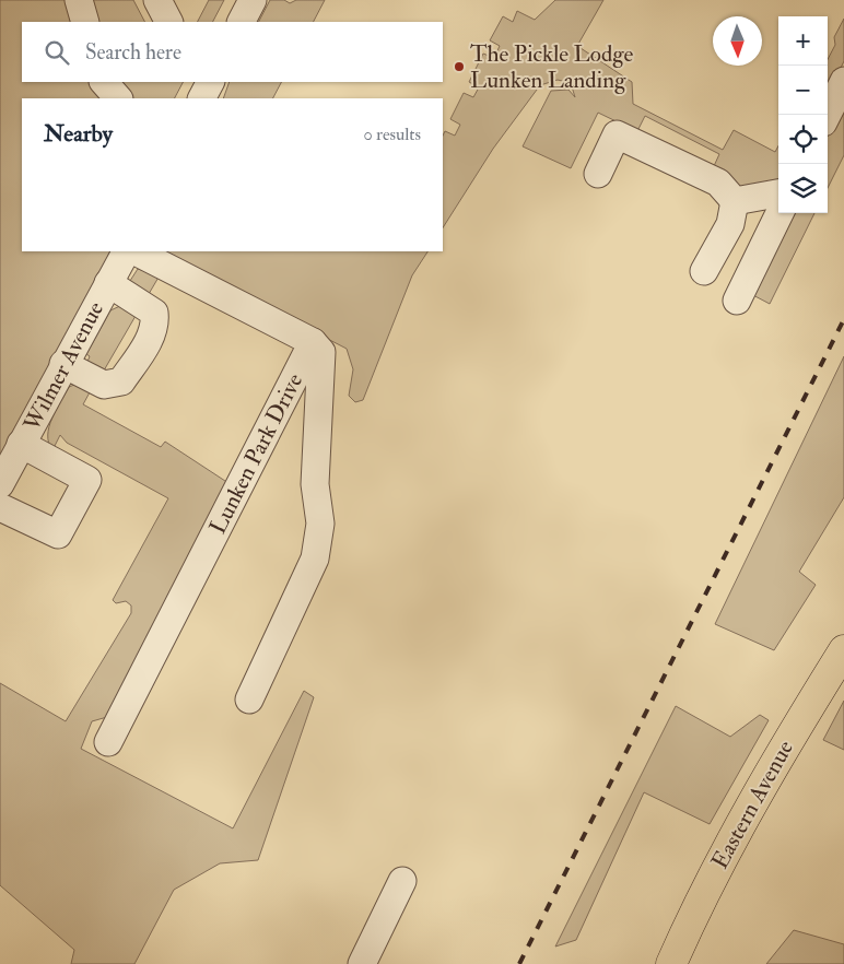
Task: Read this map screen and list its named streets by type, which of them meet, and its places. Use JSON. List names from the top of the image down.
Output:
{
  "streets": {
    "main road": ["Eastern Avenue"],
    "street": ["Wilmer Avenue", "Lunken Park Drive"]
  },
  "places": ["The Pickle Lodge Lunken Landing"],
  "north": "bottom",
  "page": {
    "map_buttons": ["+", "−"],
    "search": "Search here",
    "heading": ["Nearby", "0 results"]
  }
}
